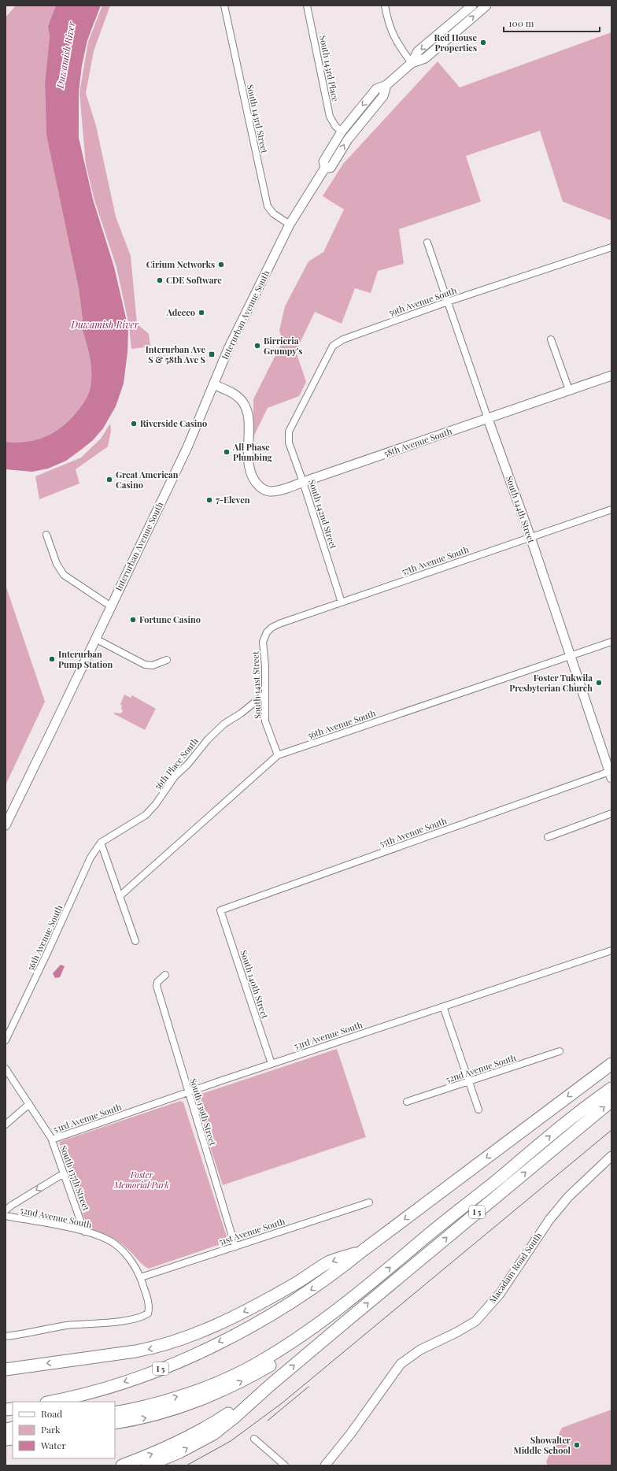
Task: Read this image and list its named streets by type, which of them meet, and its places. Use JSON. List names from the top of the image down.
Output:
{
  "streets": {
    "highway": ["I 5"],
    "street": [
      "South 143rd Place",
      "South 143rd Street",
      "59th Avenue South",
      "Interurban Avenue South",
      "58th Avenue South",
      "South 144th Street",
      "South 142nd Street",
      "57th Avenue South",
      "South 141st Street",
      "56th Avenue South",
      "56th Place South",
      "55th Avenue South",
      "South 140th Street",
      "53rd Avenue South",
      "52nd Avenue South",
      "South 139th Street",
      "South 137th Street",
      "51st Avenue South",
      "Macadam Road South"
    ]
  },
  "crossings": [
    ["South 143rd Place", "Interurban Avenue South"],
    ["South 143rd Street", "Interurban Avenue South"],
    ["59th Avenue South", "South 144th Street"],
    ["59th Avenue South", "South 142nd Street"],
    ["Interurban Avenue South", "58th Avenue South"],
    ["58th Avenue South", "South 144th Street"],
    ["58th Avenue South", "South 142nd Street"],
    ["South 144th Street", "57th Avenue South"],
    ["South 144th Street", "56th Avenue South"],
    ["South 144th Street", "55th Avenue South"],
    ["South 142nd Street", "57th Avenue South"],
    ["57th Avenue South", "South 141st Street"],
    ["South 141st Street", "56th Avenue South"],
    ["South 141st Street", "56th Place South"],
    ["56th Avenue South", "56th Place South"],
    ["55th Avenue South", "South 140th Street"],
    ["South 140th Street", "53rd Avenue South"],
    ["53rd Avenue South", "South 139th Street"],
    ["53rd Avenue South", "South 137th Street"],
    ["52nd Avenue South", "South 137th Street"],
    ["52nd Avenue South", "51st Avenue South"],
    ["South 139th Street", "51st Avenue South"]
  ],
  "water": ["Duwamish River"],
  "parks": ["Foster Memorial Park"],
  "places": {
    "other": [
      "Red House Properties",
      "Cirium Networks",
      "CDE Software",
      "Adecco",
      "Birrieria Grumpy's",
      "Riverside Casino",
      "All Phase Plumbing",
      "Great American Casino",
      "7-Eleven",
      "Fortune Casino",
      "Interurban Pump Station",
      "Foster Tukwila Presbyterian Church",
      "Showalter Middle School"
    ],
    "transit": ["Interurban Ave S & 58th Ave S"]
  },
  "legend": ["Road", "Park", "Water"],
  "scale_bar": "100 m"
}
